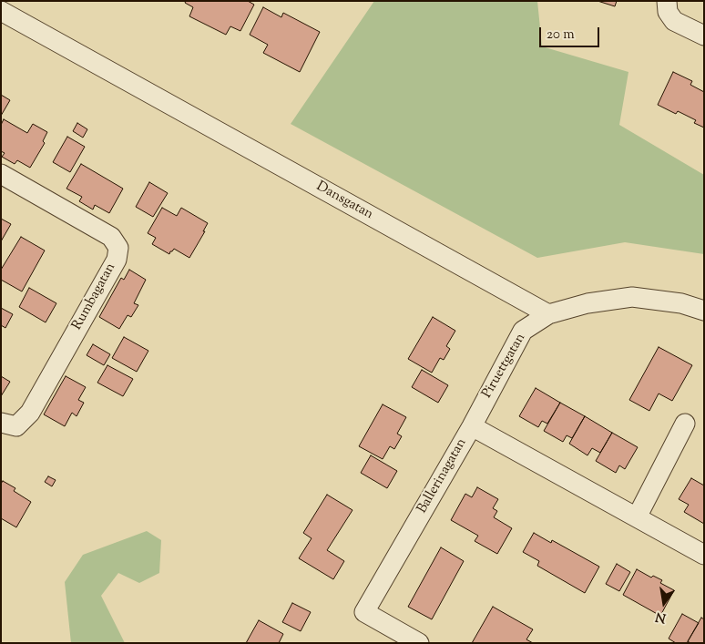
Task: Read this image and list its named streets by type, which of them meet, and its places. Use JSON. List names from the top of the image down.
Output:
{
  "streets": {
    "street": [
      "Dansgatan",
      "Rumbagatan",
      "Piruettgatan",
      "Ballerinagatan"
    ]
  },
  "crossings": [
    ["Dansgatan", "Piruettgatan"],
    ["Piruettgatan", "Ballerinagatan"]
  ],
  "scale_bar": "20 m",
  "north": "bottom"
}
